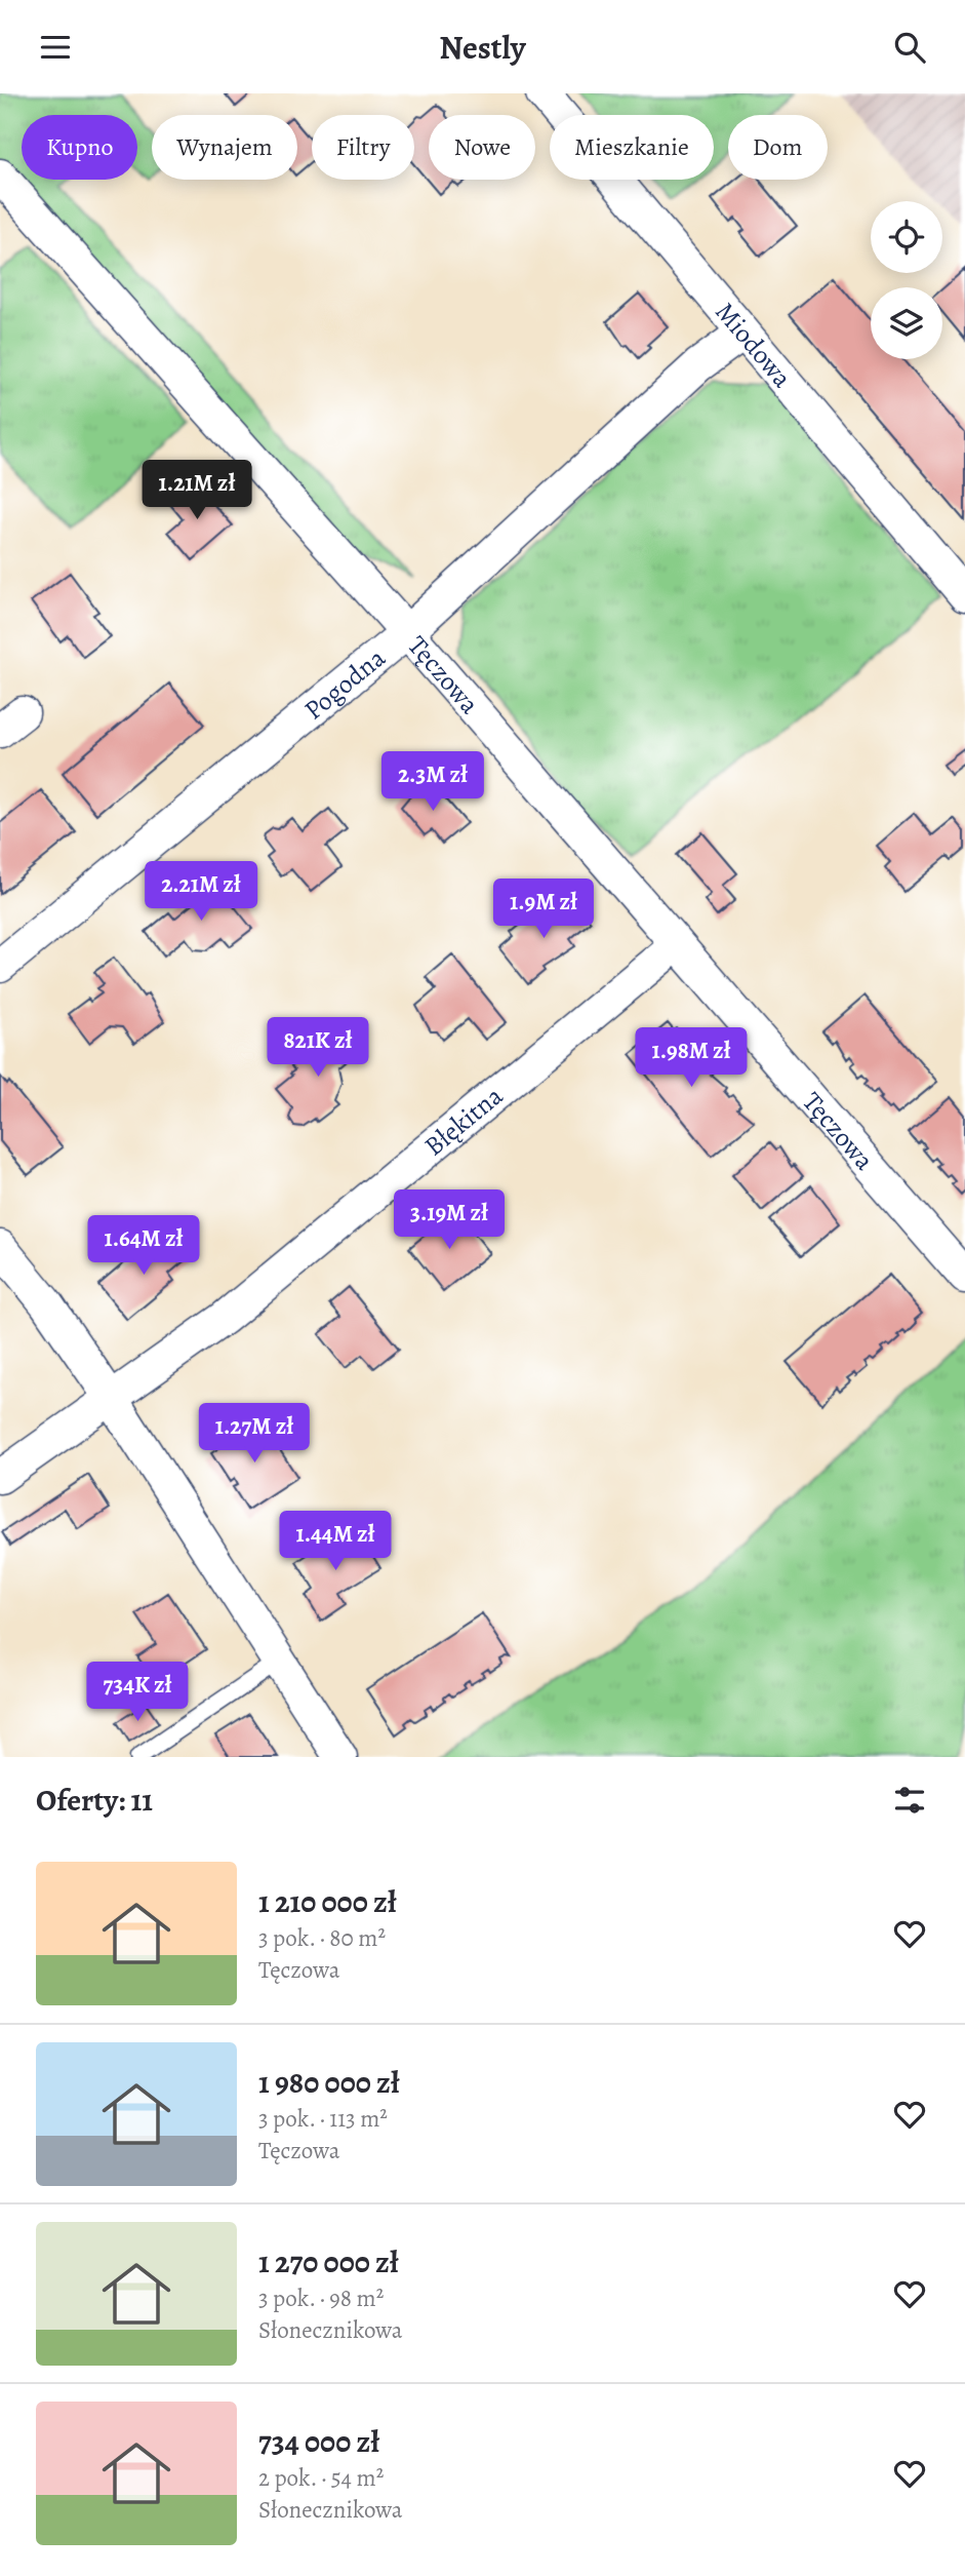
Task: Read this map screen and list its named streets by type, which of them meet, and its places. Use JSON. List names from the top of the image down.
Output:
{
  "streets": {
    "street": [
      "Miodowa",
      "Tęczowa",
      "Pogodna",
      "Błękitna"
    ]
  },
  "crossings": [
    ["Miodowa", "Pogodna"],
    ["Tęczowa", "Pogodna"],
    ["Tęczowa", "Błękitna"]
  ],
  "page": {
    "header": "Nestly",
    "chip": [
      "Kupno",
      "Wynajem",
      "Filtry",
      "Nowe",
      "Mieszkanie",
      "Dom"
    ],
    "price": [
      "1.21M zł",
      "2.3M zł",
      "2.21M zł",
      "1.9M zł",
      "821K zł",
      "1.98M zł",
      "3.19M zł",
      "1.64M zł",
      "1.27M zł",
      "1.44M zł",
      "734K zł"
    ],
    "heading": "Oferty: 11",
    "list": [
      {
        "name": "1 210 000 zł",
        "note": "3 pok. · 80 m² · Tęczowa"
      },
      {
        "name": "1 980 000 zł",
        "note": "3 pok. · 113 m² · Tęczowa"
      },
      {
        "name": "1 270 000 zł",
        "note": "3 pok. · 98 m² · Słonecznikowa"
      },
      {
        "name": "734 000 zł",
        "note": "2 pok. · 54 m² · Słonecznikowa"
      }
    ]
  }
}
